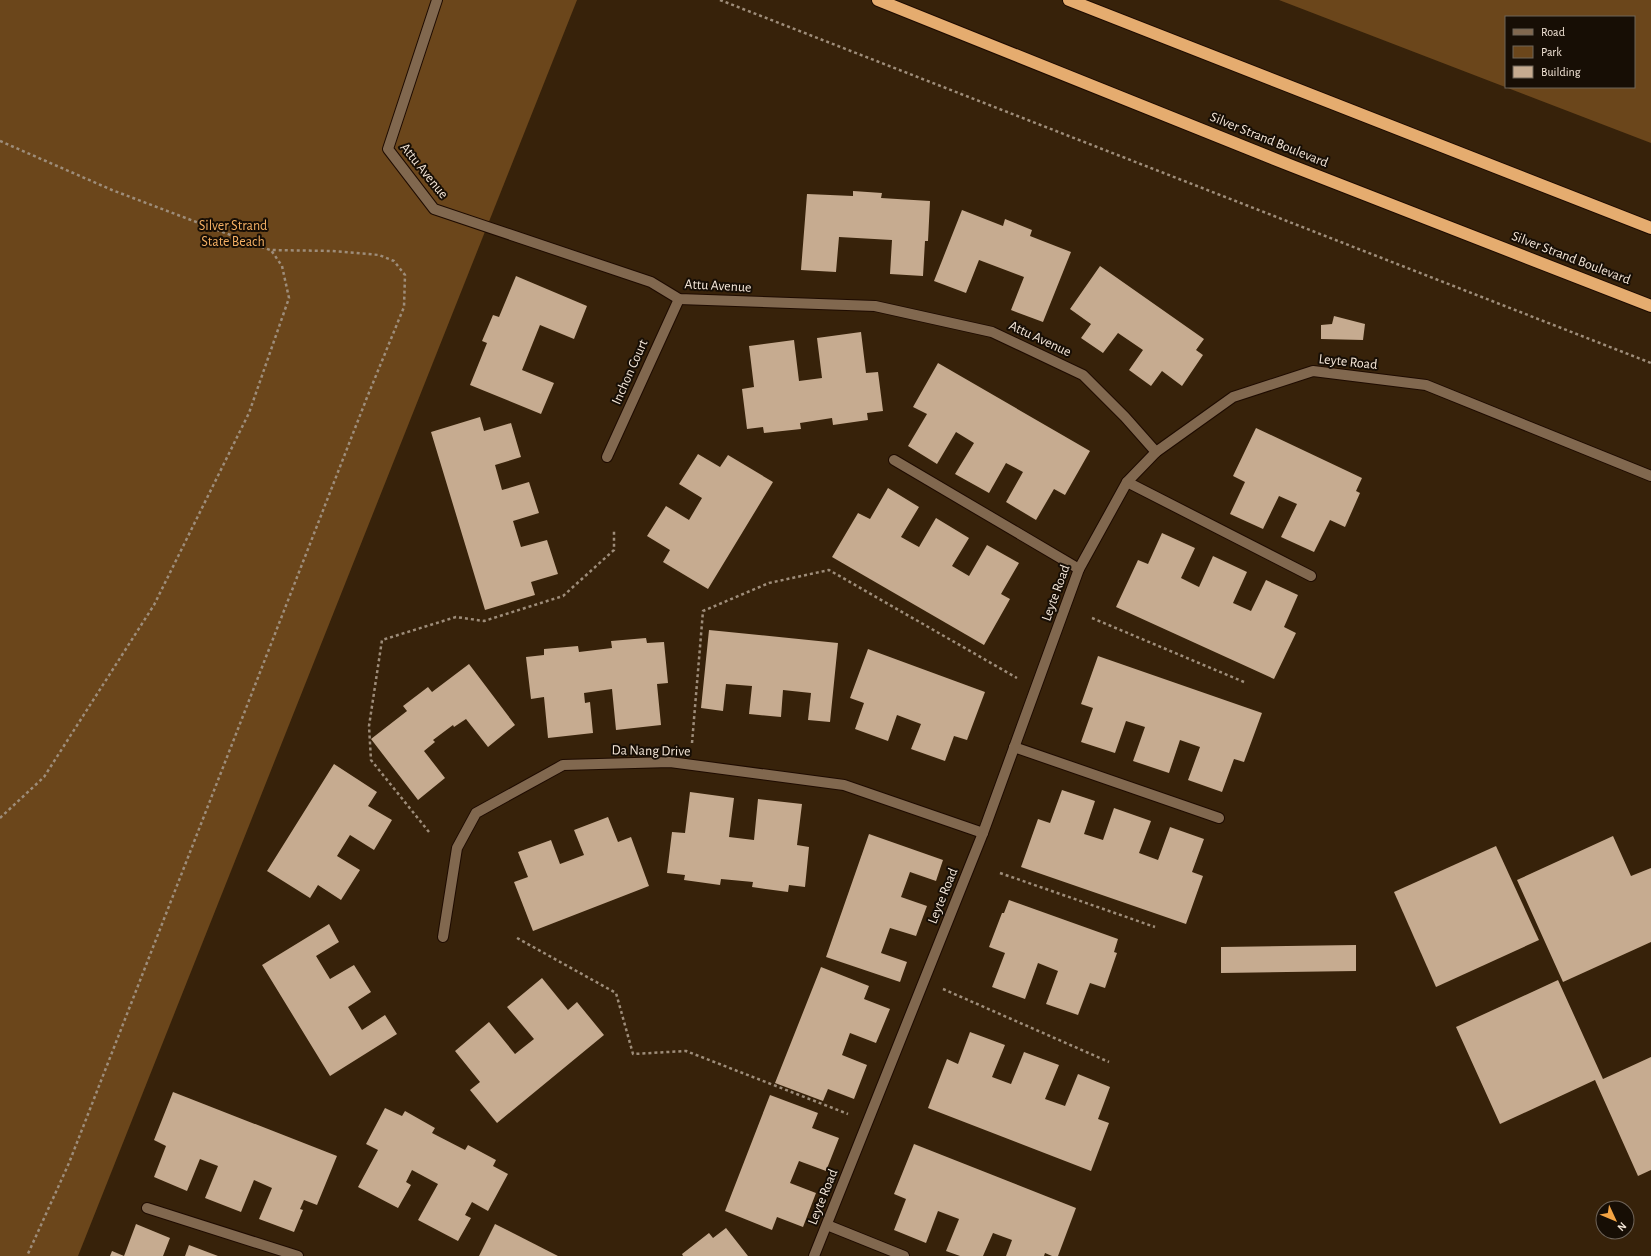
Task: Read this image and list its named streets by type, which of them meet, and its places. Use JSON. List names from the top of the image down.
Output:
{
  "streets": {
    "highway": ["Silver Strand Boulevard"],
    "street": [
      "Attu Avenue",
      "Leyte Road",
      "Inchon Court",
      "Da Nang Drive"
    ]
  },
  "crossings": [
    ["Attu Avenue", "Leyte Road"],
    ["Attu Avenue", "Inchon Court"],
    ["Leyte Road", "Da Nang Drive"]
  ],
  "parks": ["Silver Strand State Beach"],
  "legend": ["Road", "Park", "Building"],
  "north": "bottom right"
}
